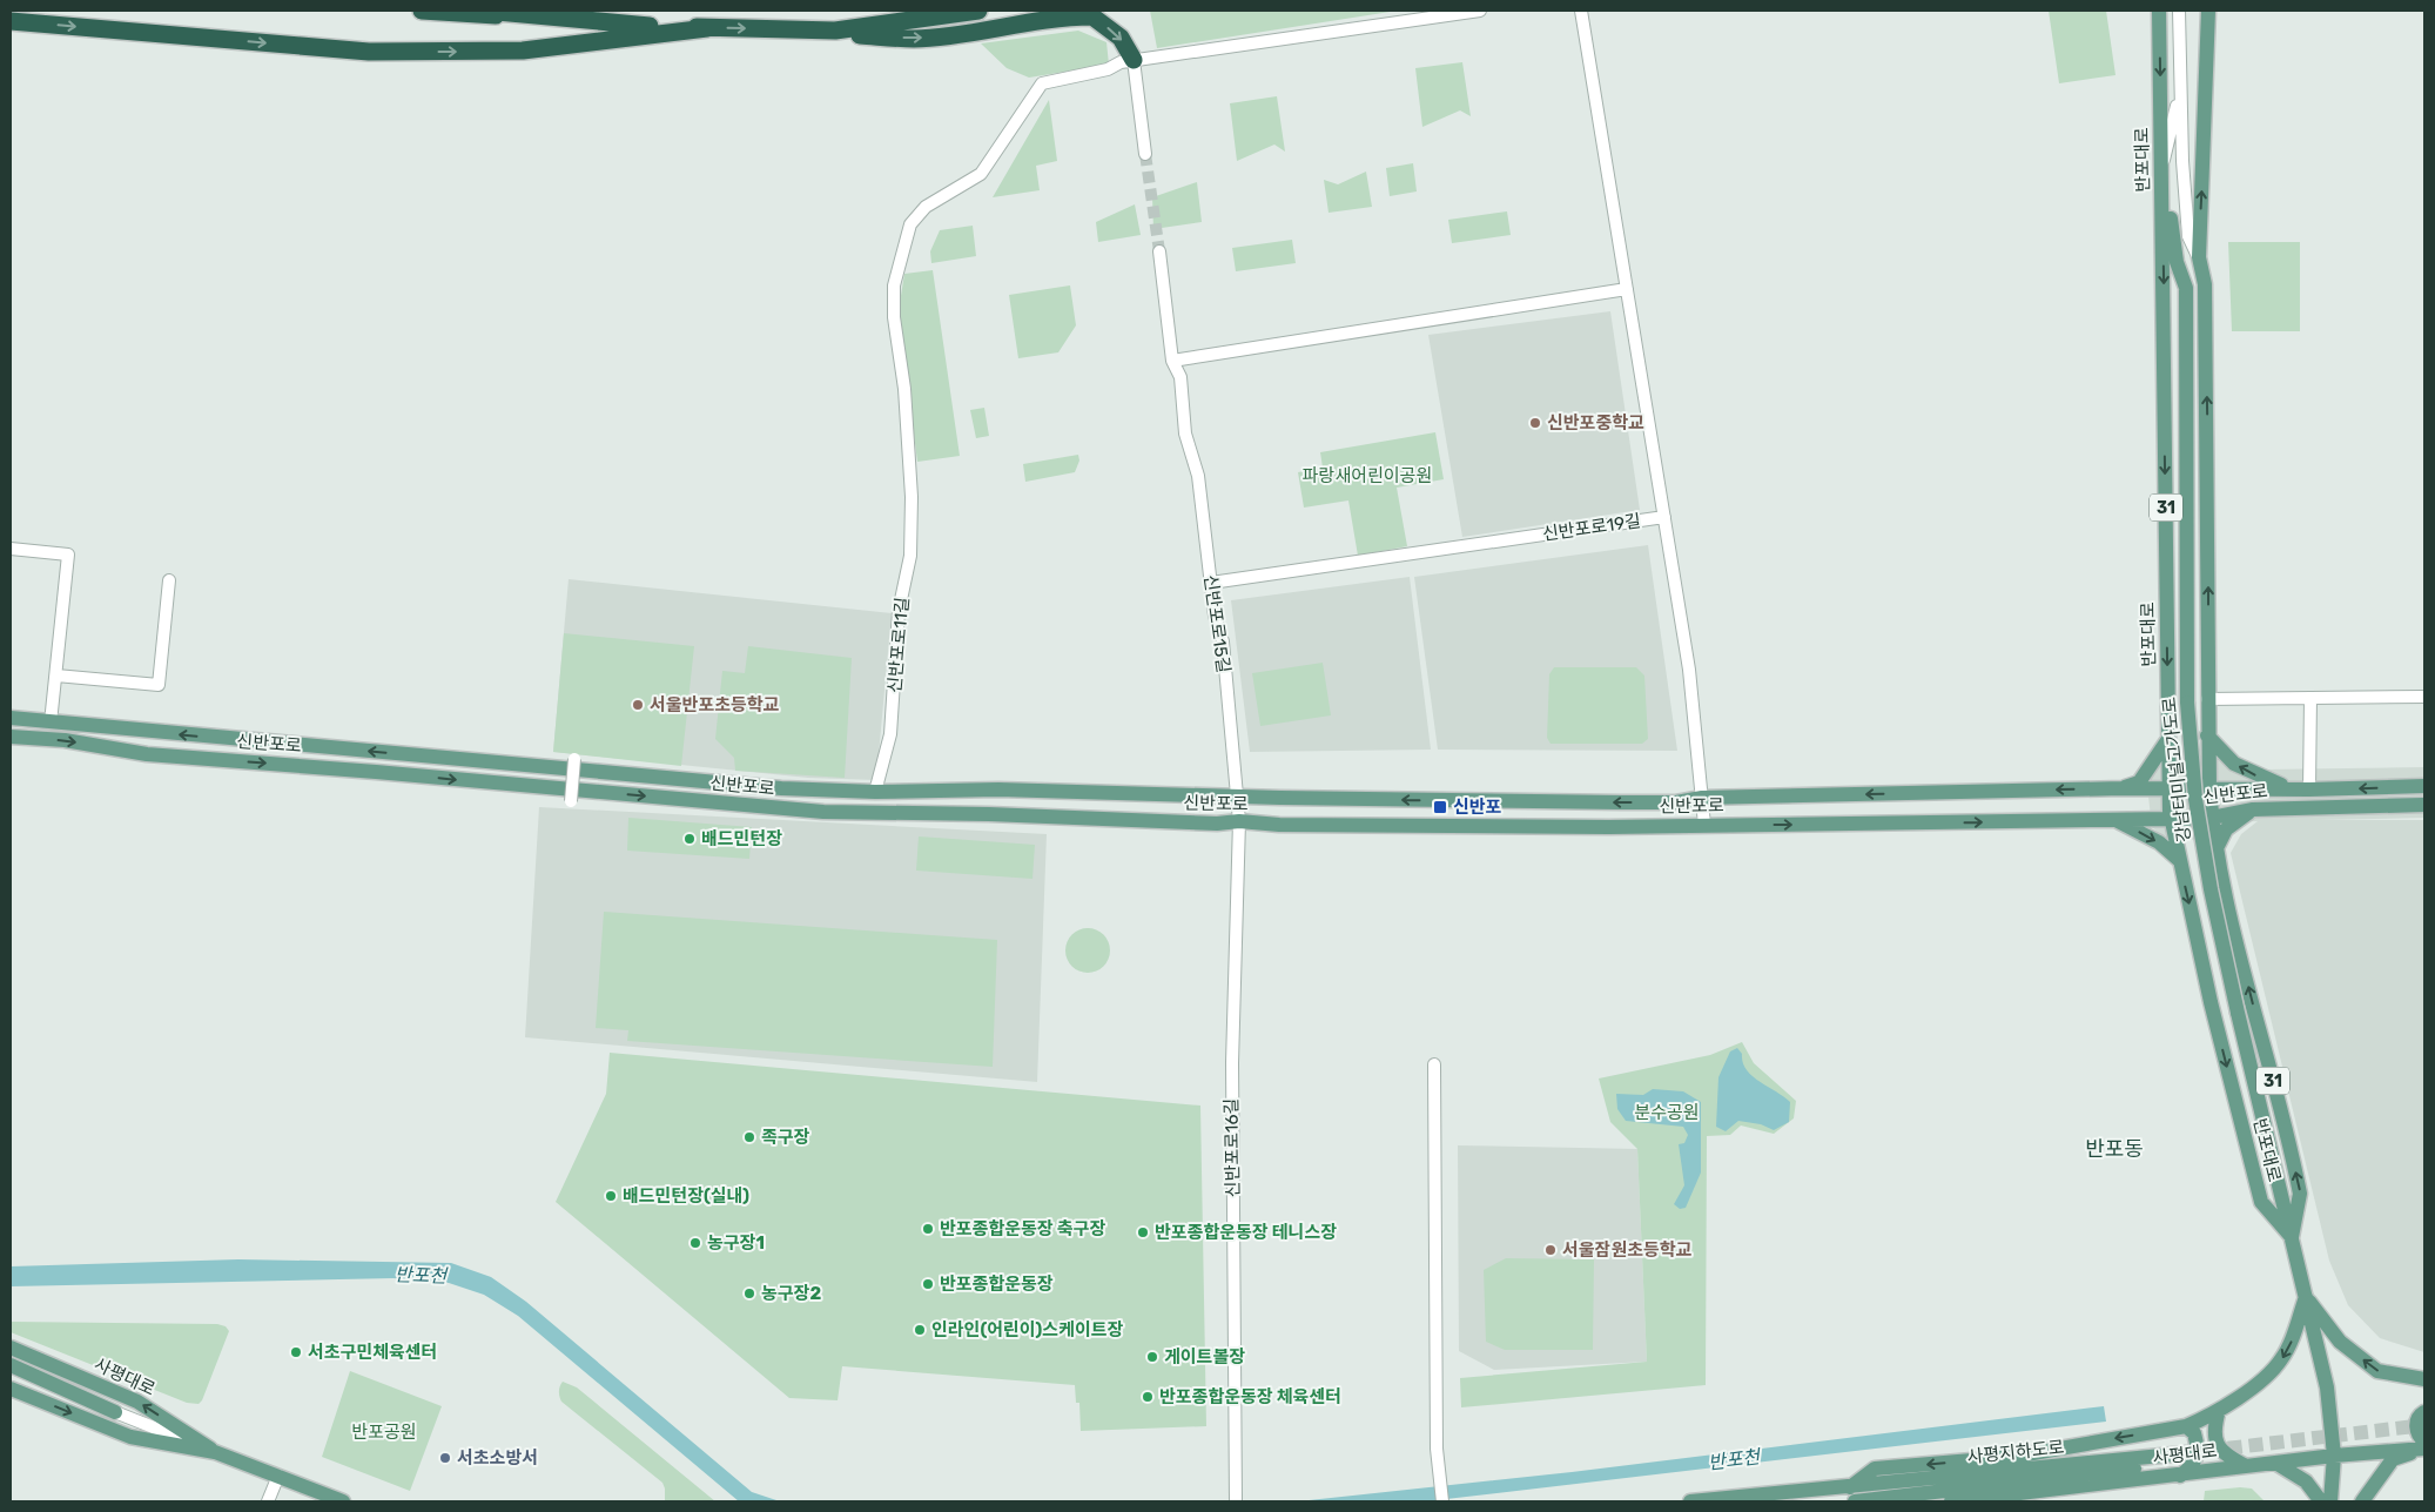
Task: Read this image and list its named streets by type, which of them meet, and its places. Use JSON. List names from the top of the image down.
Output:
{
  "streets": {
    "main road": [
      "반포대로",
      "31",
      "신반포로",
      "강남터미널고가도로",
      "사평대로",
      "사평지하도로"
    ],
    "street": [
      "신반포로19길",
      "신반포로15길",
      "신반포로11길",
      "신반포로16길"
    ]
  },
  "crossings": [
    ["반포대로", "31"],
    ["반포대로", "신반포로"],
    ["반포대로", "강남터미널고가도로"],
    ["반포대로", "사평대로"],
    ["31", "강남터미널고가도로"],
    ["신반포로19길", "신반포로15길"],
    ["신반포로19길", "신반포로"],
    ["신반포로15길", "신반포로"],
    ["신반포로15길", "신반포로16길"],
    ["신반포로11길", "신반포로"],
    ["신반포로", "신반포로16길"],
    ["사평대로", "사평지하도로"]
  ],
  "districts": ["반포동"],
  "water": ["반포천"],
  "parks": ["파랑새어린이공원", "분수공원", "반포공원"],
  "places": {
    "other": [
      "신반포중학교",
      "서울반포초등학교",
      "배드민턴장",
      "족구장",
      "배드민턴장(실내)",
      "반포종합운동장 축구장",
      "반포종합운동장 테니스장",
      "농구장1",
      "서울잠원초등학교",
      "반포종합운동장",
      "농구장2",
      "인라인(어린이)스케이트장",
      "서초구민체육센터",
      "게이트볼장",
      "반포종합운동장 체육센터",
      "서초소방서"
    ],
    "transit": ["신반포"]
  }
}
